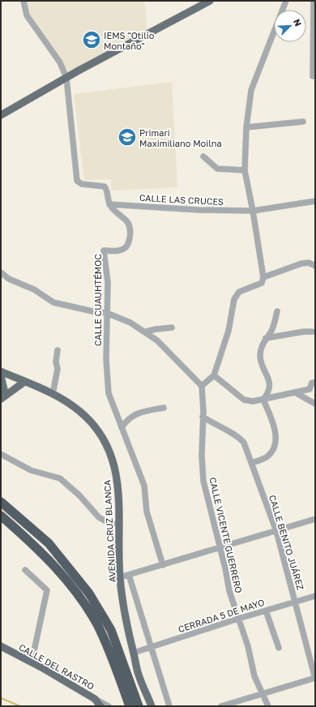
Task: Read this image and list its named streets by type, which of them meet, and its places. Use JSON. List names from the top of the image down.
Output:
{
  "streets": {
    "main road": ["AVENIDA CRUZ BLANCA", "CALLE DEL RASTRO"],
    "street": [
      "CALLE LAS CRUCES",
      "CALLE CUAUHTÉMOC",
      "CALLE VICENTE GUERRERO",
      "CALLE BENITO JUÁREZ",
      "CERRADA 5 DE MAYO"
    ]
  },
  "crossings": [
    ["CALLE LAS CRUCES", "CALLE CUAUHTÉMOC"],
    ["AVENIDA CRUZ BLANCA", "CERRADA 5 DE MAYO"],
    ["CALLE VICENTE GUERRERO", "CALLE BENITO JUÁREZ"],
    ["CALLE VICENTE GUERRERO", "CERRADA 5 DE MAYO"],
    ["CALLE BENITO JUÁREZ", "CERRADA 5 DE MAYO"]
  ],
  "places": {
    "school or university": ["IEMS \"Otilio Montaño\"", "Primari Maximiliano Moilna"]
  },
  "north": "top right"
}
